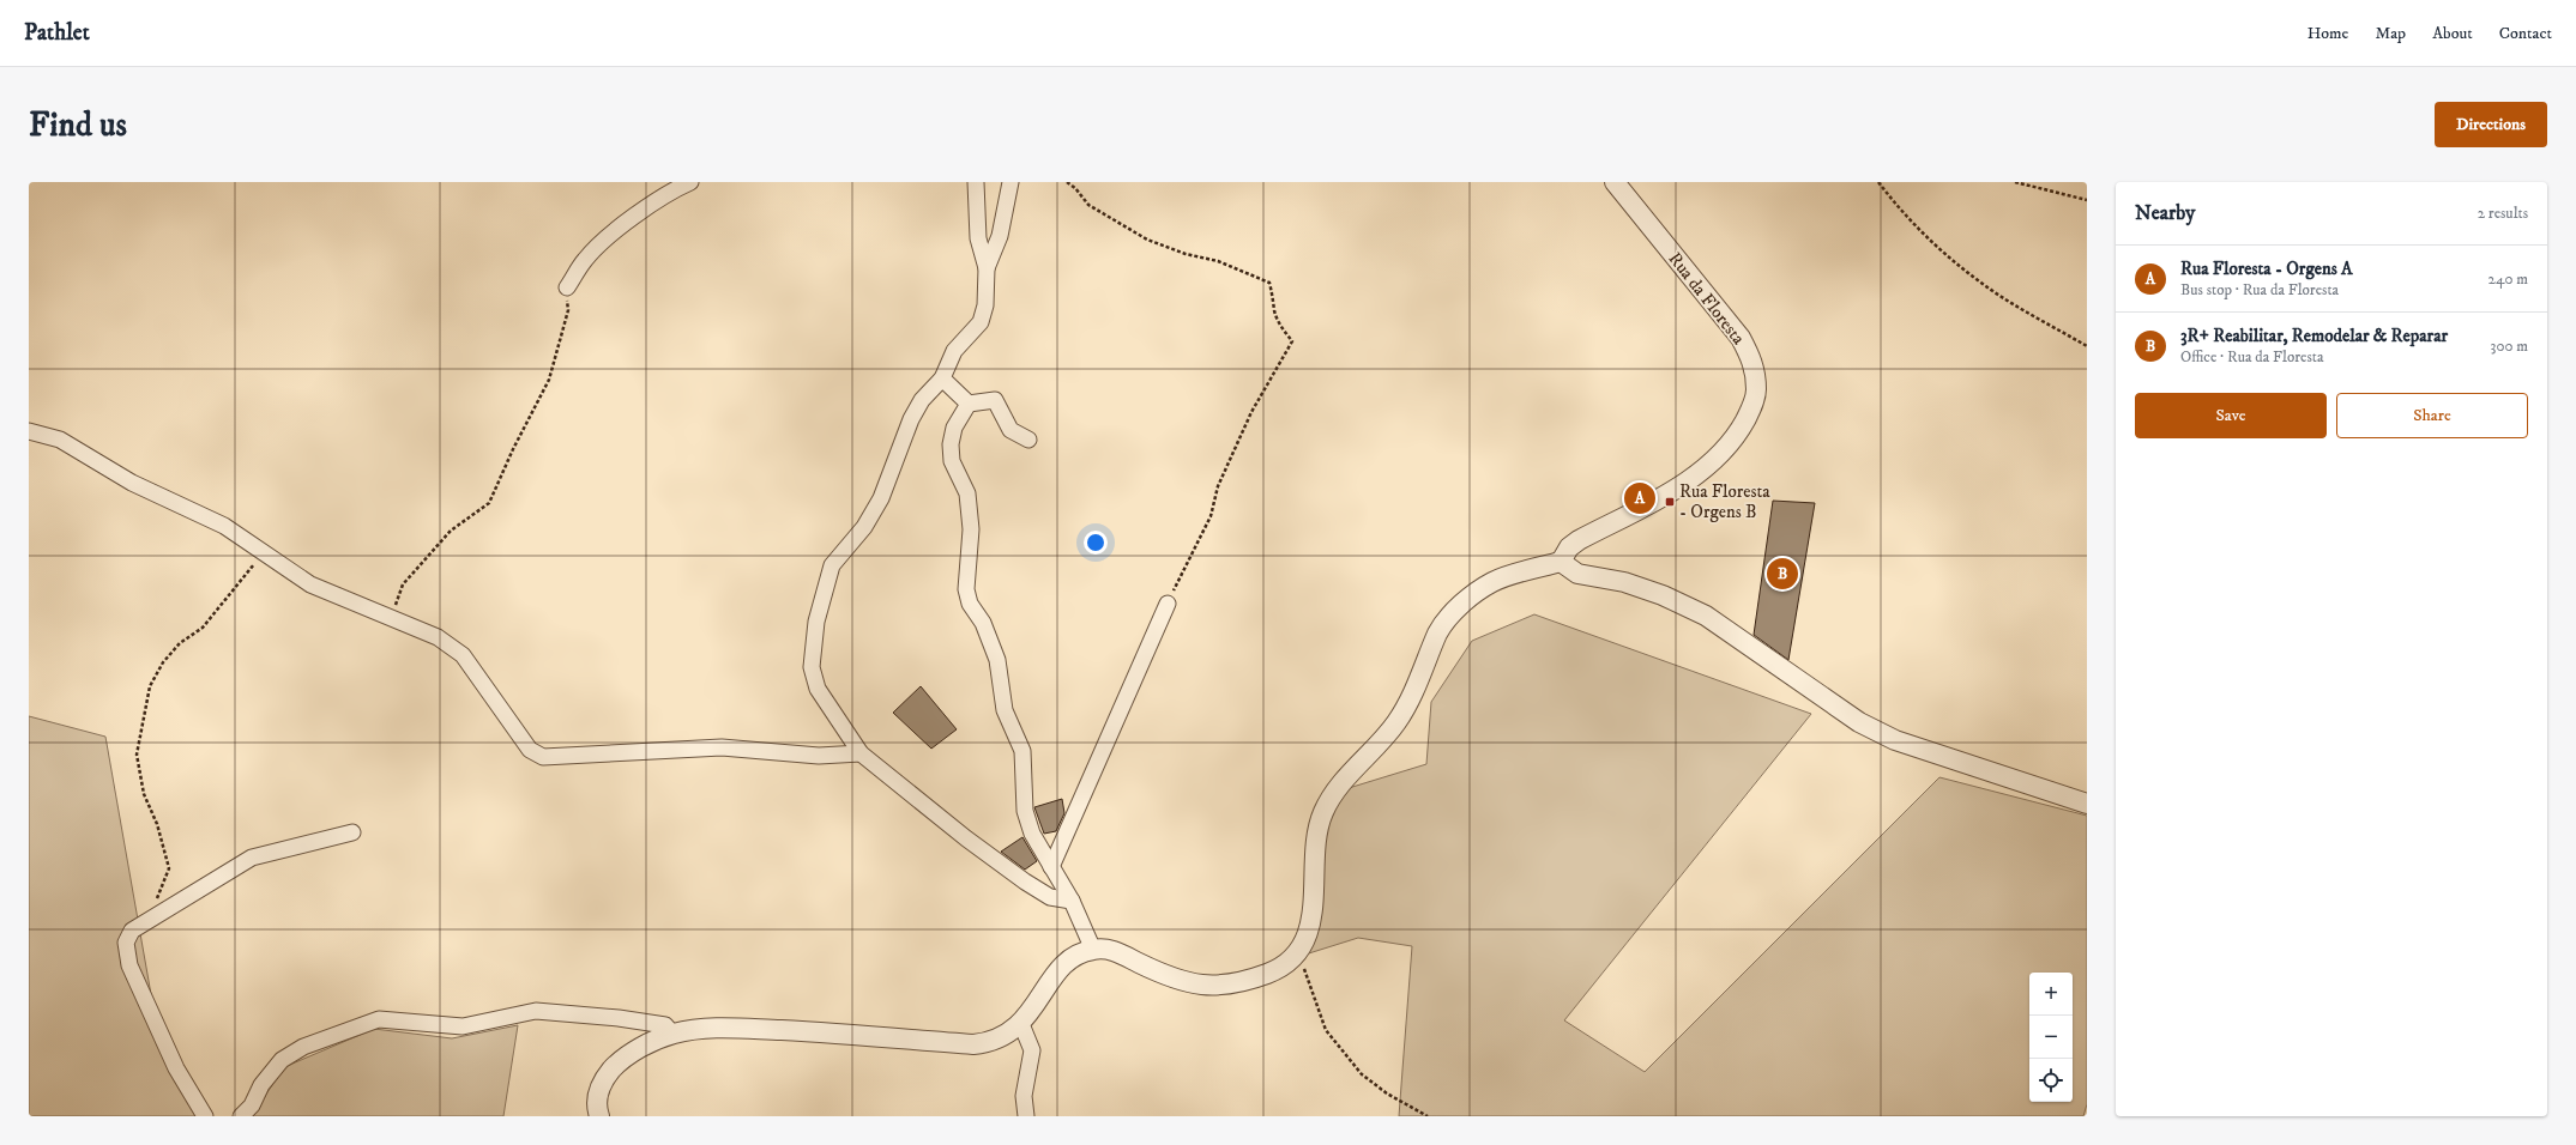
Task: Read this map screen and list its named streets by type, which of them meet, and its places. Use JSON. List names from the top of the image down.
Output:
{
  "streets": {
    "street": ["Rua da Floresta"]
  },
  "places": {
    "transit": ["Rua Floresta - Orgens B"]
  },
  "page": {
    "header": "Pathlet",
    "nav": [
      "Home",
      "Map",
      "About",
      "Contact"
    ],
    "buttons": [
      "Directions",
      ["Save", "Share"]
    ],
    "title": "Find us",
    "heading": ["Nearby", "2 results"],
    "list": [
      {
        "mark": "A",
        "name": "Rua Floresta - Orgens A",
        "note": "Bus stop · Rua da Floresta",
        "value": "240 m"
      },
      {
        "mark": "B",
        "name": "3R+ Reabilitar, Remodelar & Reparar",
        "note": "Office · Rua da Floresta",
        "value": "300 m"
      }
    ],
    "pins": ["A", "B"],
    "map_buttons": ["+", "−"]
  }
}
